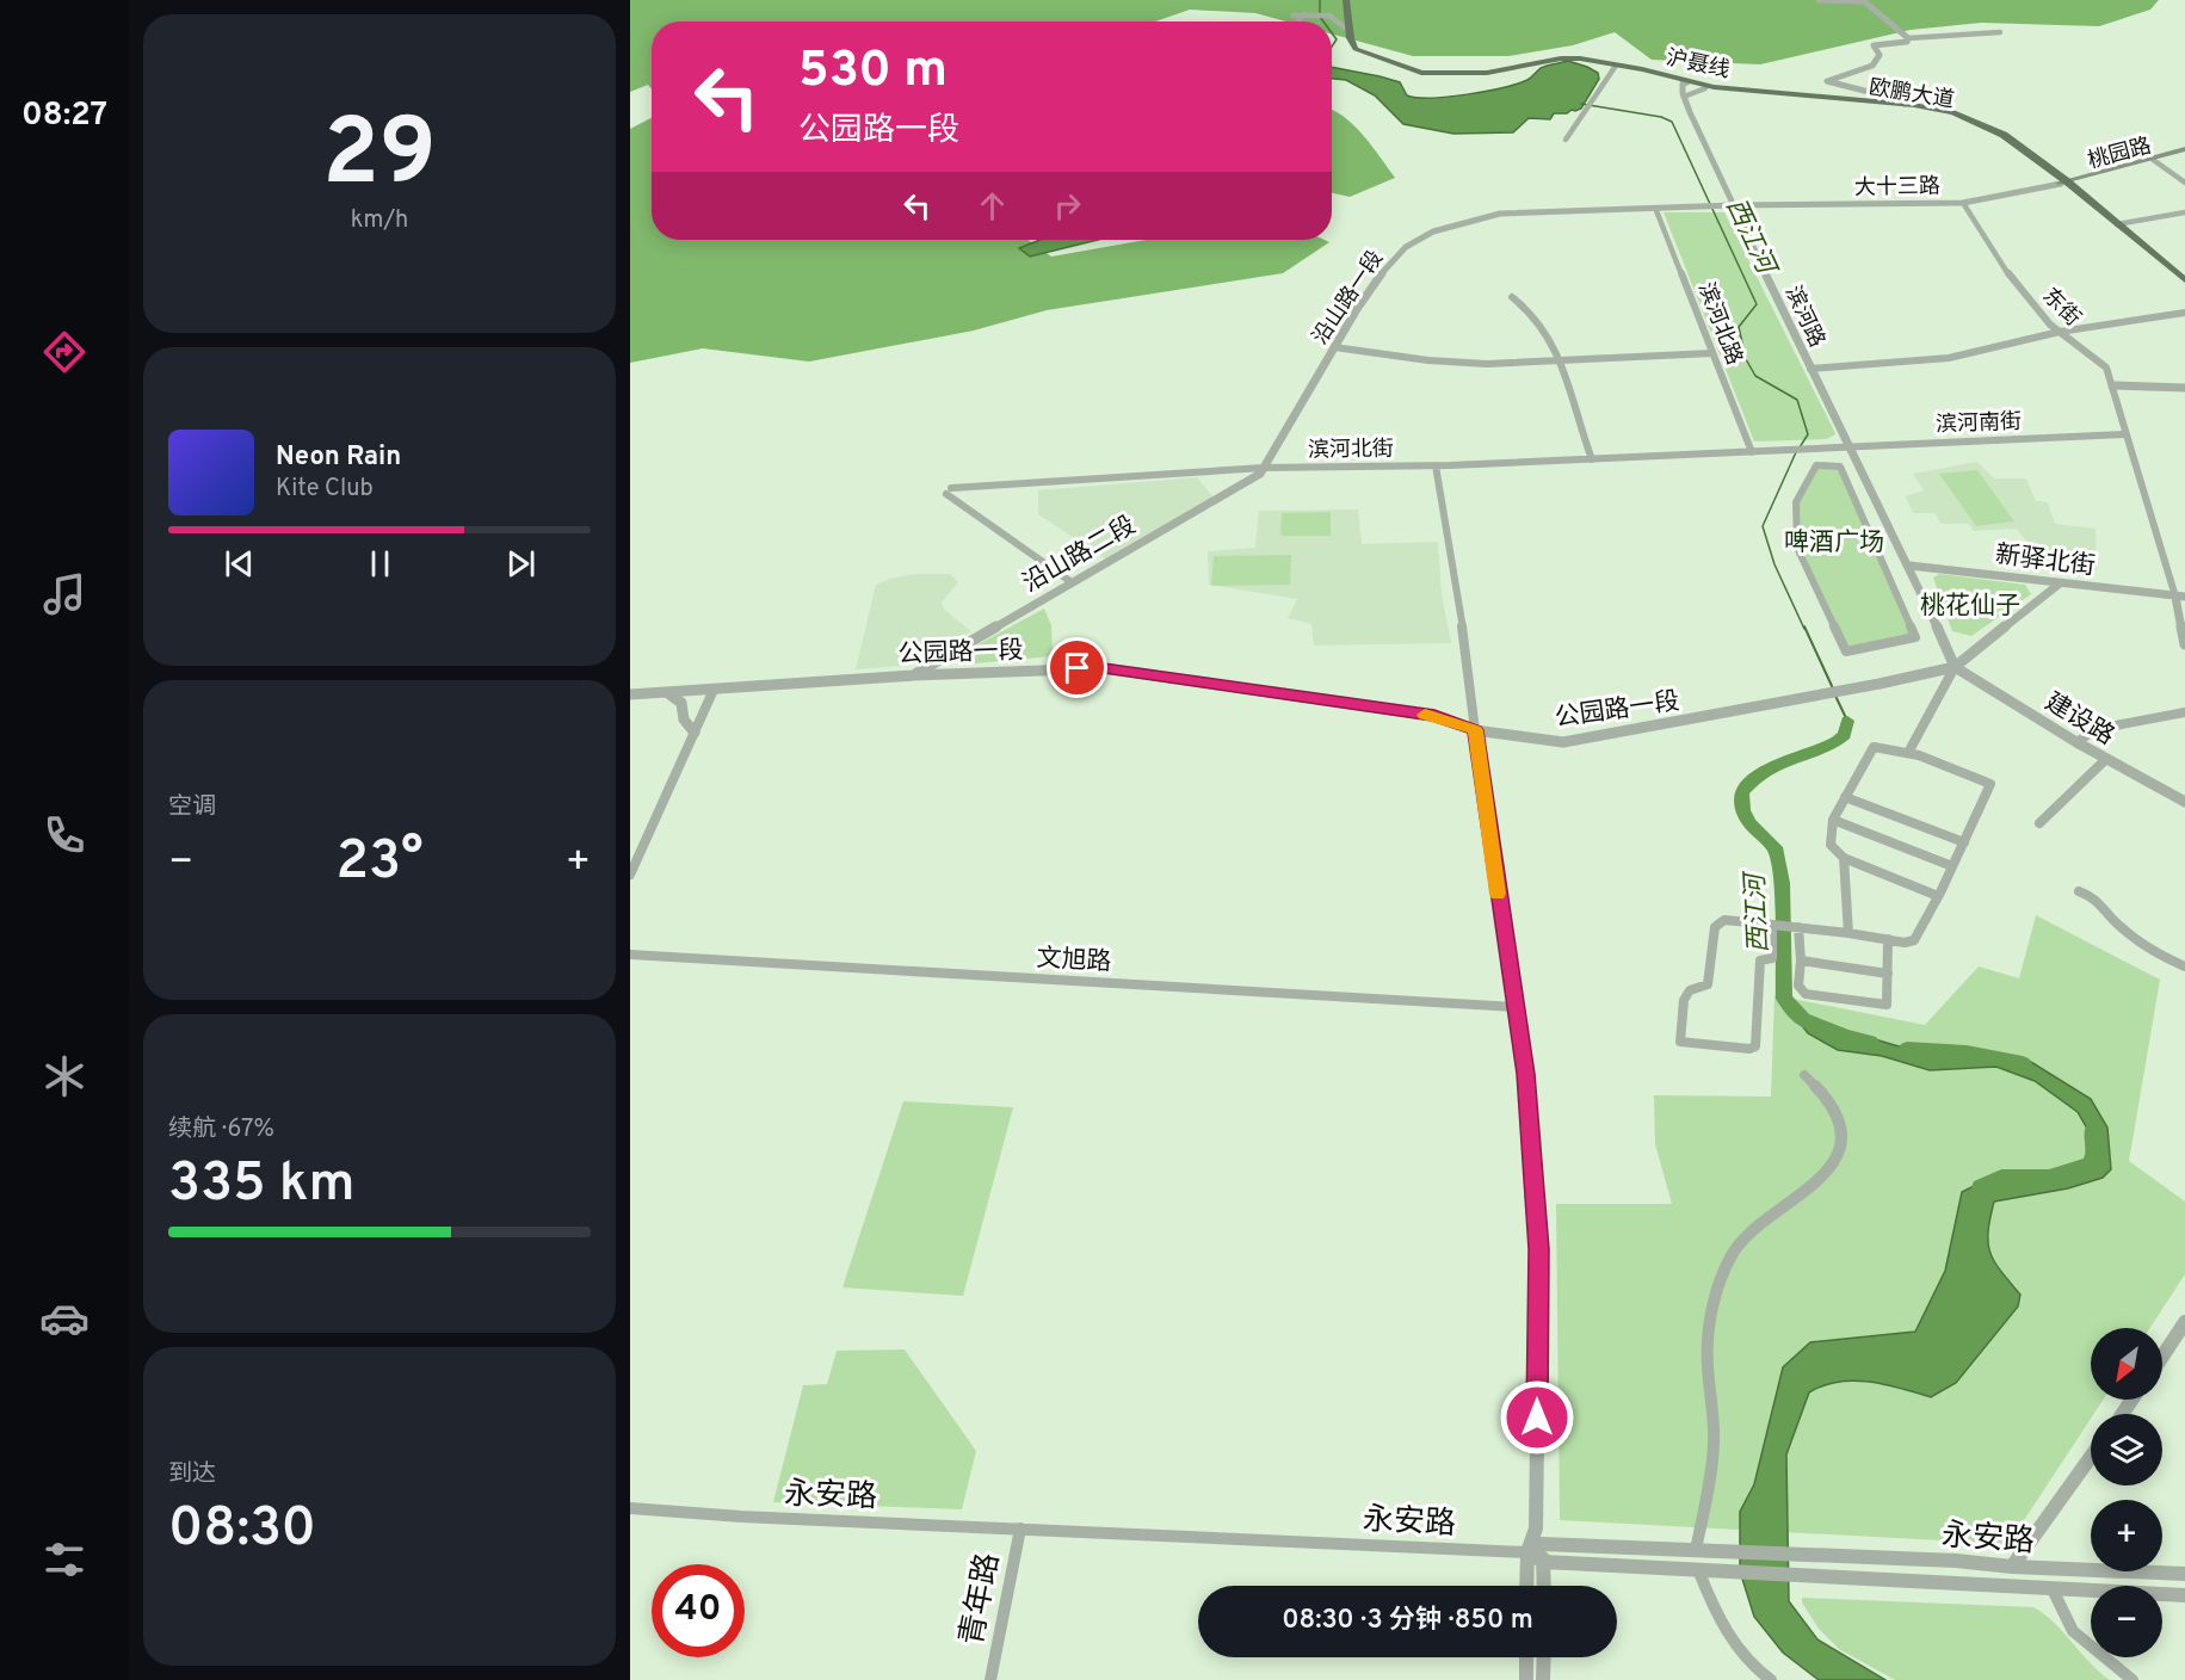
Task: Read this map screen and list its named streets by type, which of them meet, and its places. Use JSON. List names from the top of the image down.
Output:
{
  "streets": {
    "highway": ["沪聂线", "欧鹏大道"],
    "main road": ["桃园路"],
    "street": [
      "大十三路",
      "沿山路一段",
      "东街",
      "滨河路",
      "滨河北路",
      "滨河南街",
      "滨河北街",
      "沿山路二段",
      "新驿北街",
      "公园路一段",
      "建设路",
      "文旭路",
      "永安路",
      "青年路"
    ]
  },
  "crossings": [
    ["沪聂线", "欧鹏大道"],
    ["沪聂线", "桃园路"],
    ["沪聂线", "大十三路"],
    ["沪聂线", "滨河路"],
    ["欧鹏大道", "桃园路"],
    ["欧鹏大道", "大十三路"],
    ["欧鹏大道", "滨河路"],
    ["桃园路", "大十三路"],
    ["大十三路", "沿山路一段"],
    ["大十三路", "东街"],
    ["大十三路", "滨河路"],
    ["沿山路一段", "滨河北路"],
    ["沿山路一段", "滨河北街"],
    ["沿山路一段", "沿山路二段"],
    ["东街", "滨河南街"],
    ["东街", "新驿北街"],
    ["滨河路", "滨河南街"],
    ["滨河路", "新驿北街"],
    ["滨河路", "公园路一段"],
    ["滨河路", "建设路"],
    ["滨河北路", "滨河南街"],
    ["滨河北路", "滨河北街"],
    ["滨河南街", "滨河北街"],
    ["滨河北街", "沿山路二段"],
    ["沿山路二段", "公园路一段"],
    ["公园路一段", "建设路"],
    ["永安路", "青年路"]
  ],
  "water": ["西江河"],
  "parks": ["啤酒广场", "桃花仙子"],
  "north": "bottom left",
  "page": {
    "tabs": "08:27",
    "tile": [
      ["29", "km/h"],
      "空调",
      ["续航 · 67%", "335 km"],
      ["到达", "08:30"]
    ],
    "turn": ["530 m", "公园路一段"],
    "song": ["Neon Rain", "Kite Club"],
    "heat": ["−", "23°", "+"],
    "map_buttons": ["+", "−"],
    "limit": "40",
    "trip": "08:30 · 3 分钟 · 850 m"
  }
}
